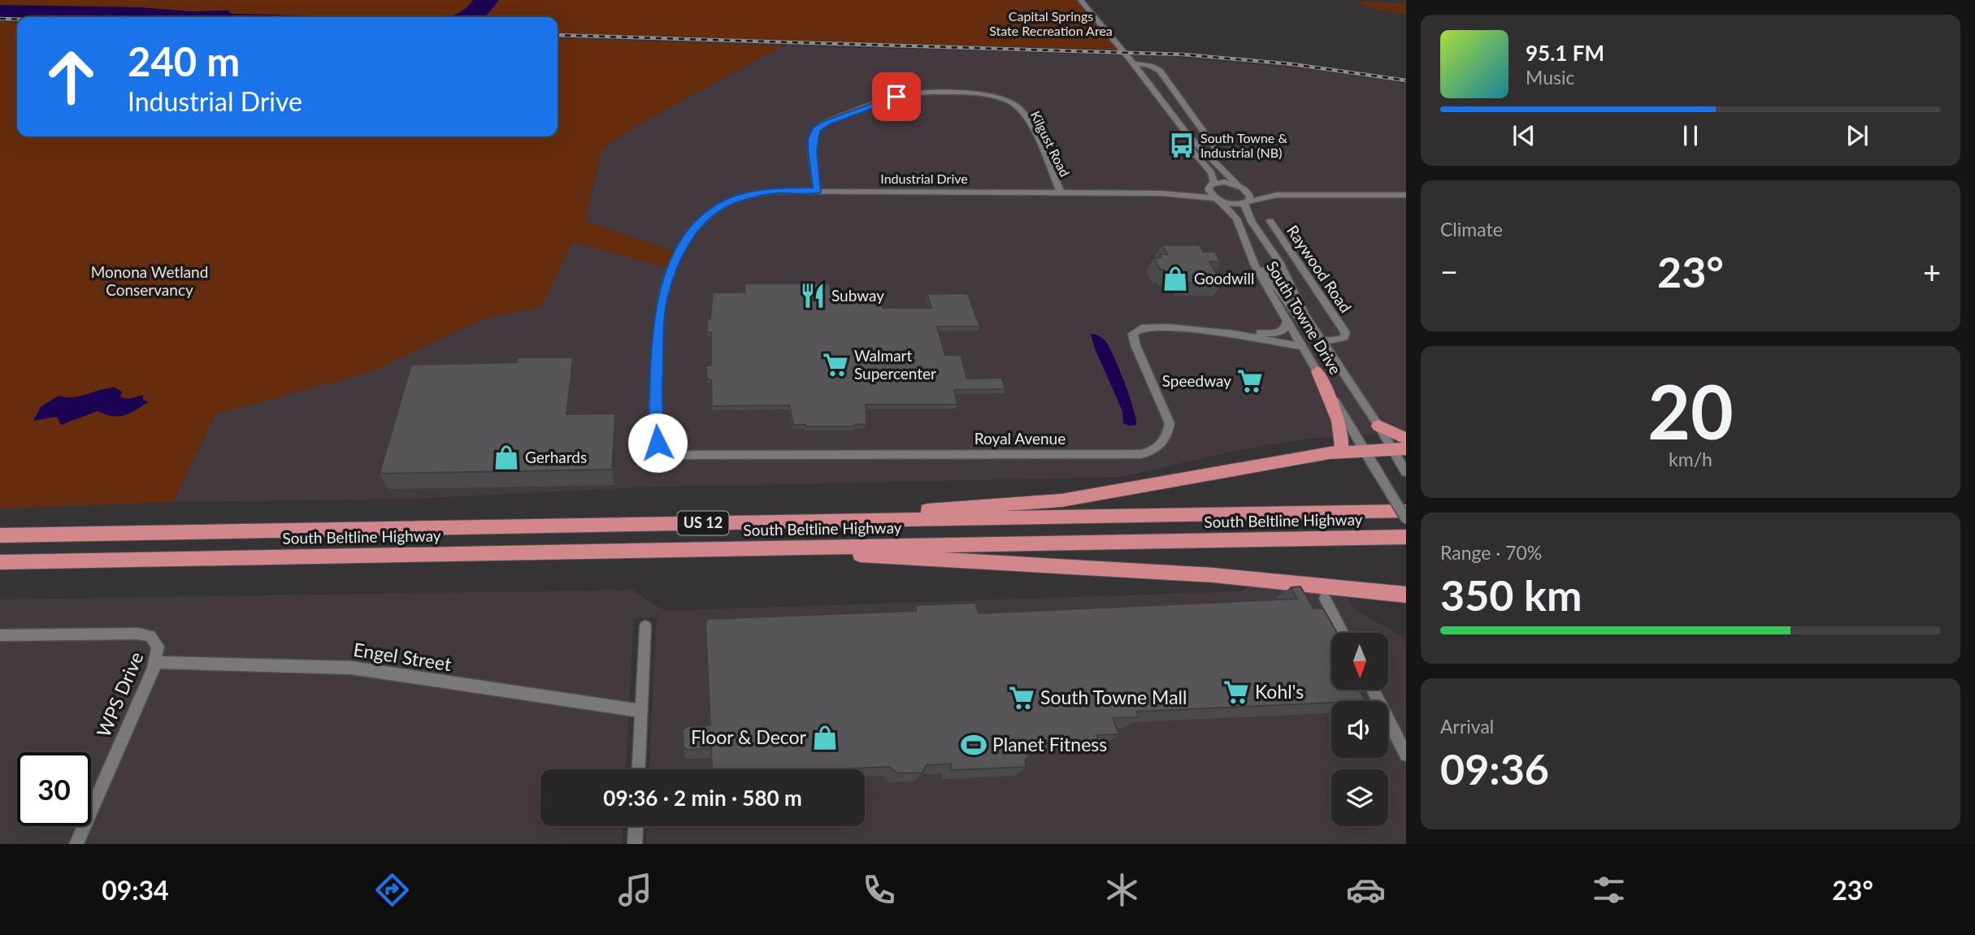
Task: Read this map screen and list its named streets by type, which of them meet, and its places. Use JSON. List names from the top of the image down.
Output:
{
  "streets": {
    "highway": ["South Beltline Highway", "US 12"],
    "street": [
      "Kilgust Road",
      "Industrial Drive",
      "Raywood Road",
      "South Towne Drive",
      "Royal Avenue",
      "Engel Street",
      "WPS Drive"
    ]
  },
  "crossings": [
    ["Kilgust Road", "Industrial Drive"],
    ["Industrial Drive", "South Towne Drive"],
    ["Industrial Drive", "Royal Avenue"],
    ["South Towne Drive", "Royal Avenue"],
    ["Engel Street", "WPS Drive"]
  ],
  "parks": ["Capital Springs State Recreation Area", "Monona Wetland Conservancy"],
  "places": {
    "bus stop": ["South Towne & Industrial (NB)"],
    "shop": ["Goodwill", "Gerhards", "Floor & Decor"],
    "restaurant": ["Subway"],
    "supermarket": [
      "Walmart Supercenter",
      "Speedway",
      "Kohl's",
      "South Towne Mall"
    ],
    "sports": ["Planet Fitness"]
  },
  "north": "bottom",
  "page": {
    "turn": ["240 m", "Industrial Drive"],
    "song": ["95.1 FM", "Music"],
    "tile": [
      "Climate",
      ["20", "km/h"],
      ["Range · 70%", "350 km"],
      ["Arrival", "09:36"]
    ],
    "heat": ["−", "23°", "+"],
    "limit": "30",
    "trip": "09:36 · 2 min · 580 m",
    "tabs": ["09:34", "23°"]
  }
}
